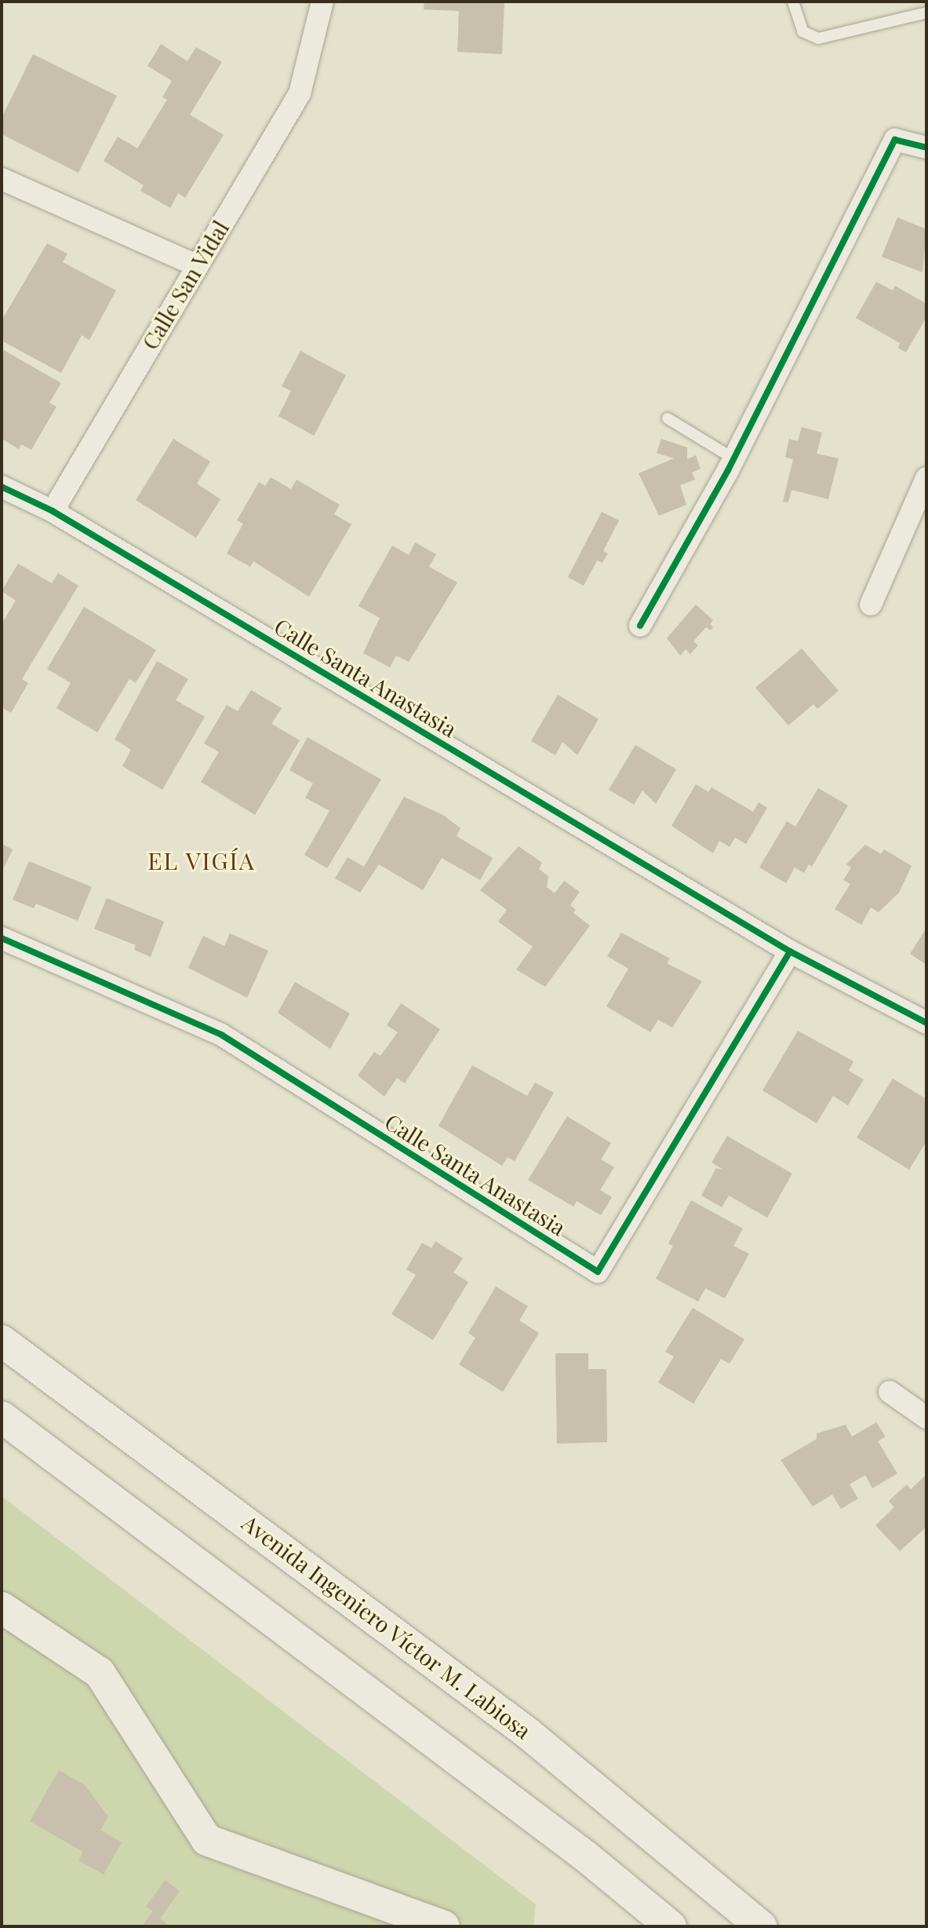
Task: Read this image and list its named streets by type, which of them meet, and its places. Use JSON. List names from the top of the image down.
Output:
{
  "streets": {
    "main road": ["Avenida Ingeniero Víctor M. Labiosa"],
    "street": ["Calle San Vidal", "Calle Santa Anastasia"]
  },
  "crossings": [
    ["Calle San Vidal", "Calle Santa Anastasia"]
  ],
  "districts": ["EL VIGÍA"]
}
